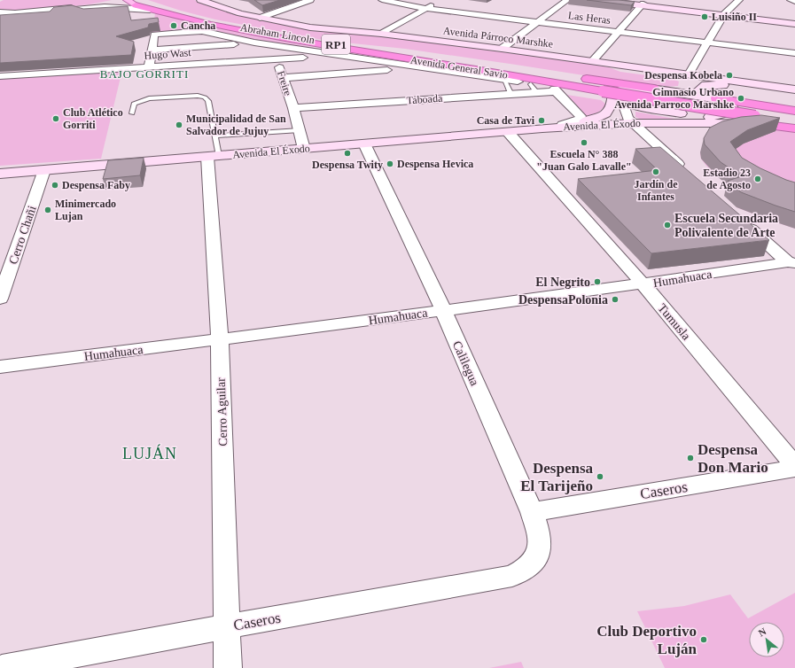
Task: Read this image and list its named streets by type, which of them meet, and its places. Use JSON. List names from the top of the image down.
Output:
{
  "streets": {
    "highway": ["RP1", "Avenida General Savio"],
    "main road": ["Avenida Párroco Marshke", "Avenida El Éxodo"],
    "street": [
      "Las Heras",
      "Abraham Lincoln",
      "Hugo Wast",
      "Freire",
      "Taboada",
      "Cerro Chañi",
      "Humahuaca",
      "Tumusla",
      "Calilegua",
      "Cerro Aguilar",
      "Caseros"
    ]
  },
  "crossings": [
    ["Abraham Lincoln", "RP1"],
    ["Abraham Lincoln", "Hugo Wast"],
    ["Abraham Lincoln", "Avenida General Savio"],
    ["RP1", "Avenida General Savio"],
    ["Hugo Wast", "Freire"],
    ["Freire", "Taboada"],
    ["Freire", "Avenida El Éxodo"],
    ["Avenida El Éxodo", "Cerro Chañi"],
    ["Avenida El Éxodo", "Tumusla"],
    ["Avenida El Éxodo", "Calilegua"],
    ["Avenida El Éxodo", "Cerro Aguilar"],
    ["Humahuaca", "Tumusla"],
    ["Humahuaca", "Calilegua"],
    ["Humahuaca", "Cerro Aguilar"],
    ["Tumusla", "Caseros"],
    ["Calilegua", "Caseros"],
    ["Cerro Aguilar", "Caseros"]
  ],
  "districts": ["BAJO GORRITI", "LUJÁN"],
  "places": [
    "Luisiño II",
    "Cancha",
    "Despensa Kobela",
    "Gimnasio Urbano Avenida Parroco Marshke",
    "Club Atlético Gorriti",
    "Casa de Tavi",
    "Municipalidad de San Salvador de Jujuy",
    "Escuela N° 388 \"Juan Galo Lavalle\"",
    "Despensa Twity",
    "Despensa Hevica",
    "Jardín de Infantes",
    "Estadio 23 de Agosto",
    "Despensa Faby",
    "Minimercado Lujan",
    "Escuela Secundaria Polivalente de Arte",
    "El Negrito",
    "DespensaPolonia",
    "Despensa Don Mario",
    "Despensa El Tarijeño",
    "Club Deportivo Luján"
  ],
  "north": "top left"
}
